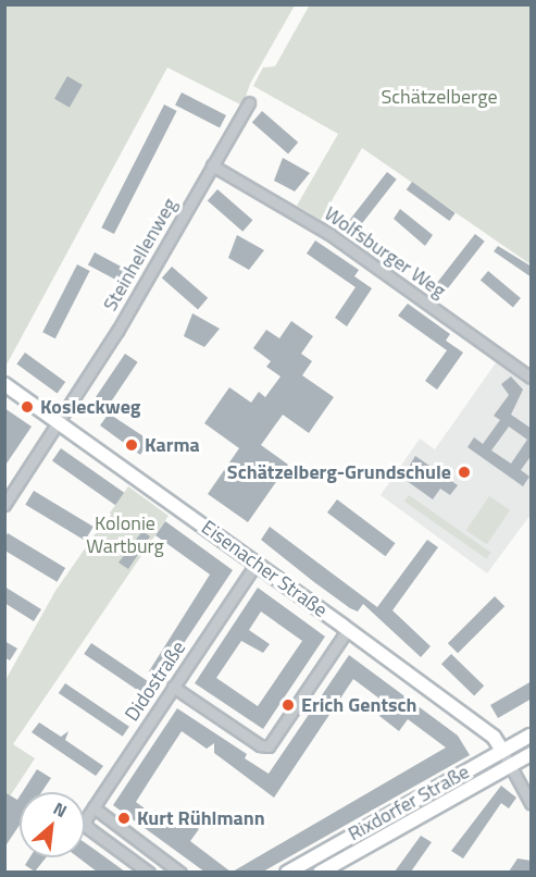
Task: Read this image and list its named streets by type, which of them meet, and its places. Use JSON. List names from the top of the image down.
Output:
{
  "streets": {
    "street": [
      "Wolfsburger Weg",
      "Steinhellenweg",
      "Eisenacher Straße",
      "Didostraße",
      "Rixdorfer Straße"
    ]
  },
  "crossings": [
    ["Wolfsburger Weg", "Steinhellenweg"],
    ["Steinhellenweg", "Eisenacher Straße"],
    ["Eisenacher Straße", "Didostraße"],
    ["Eisenacher Straße", "Rixdorfer Straße"]
  ],
  "parks": ["Schätzelberge", "Kolonie Wartburg"],
  "places": [
    "Kosleckweg",
    "Karma",
    "Schätzelberg-Grundschule",
    "Erich Gentsch",
    "Kurt Rühlmann"
  ],
  "north": "top right"
}
